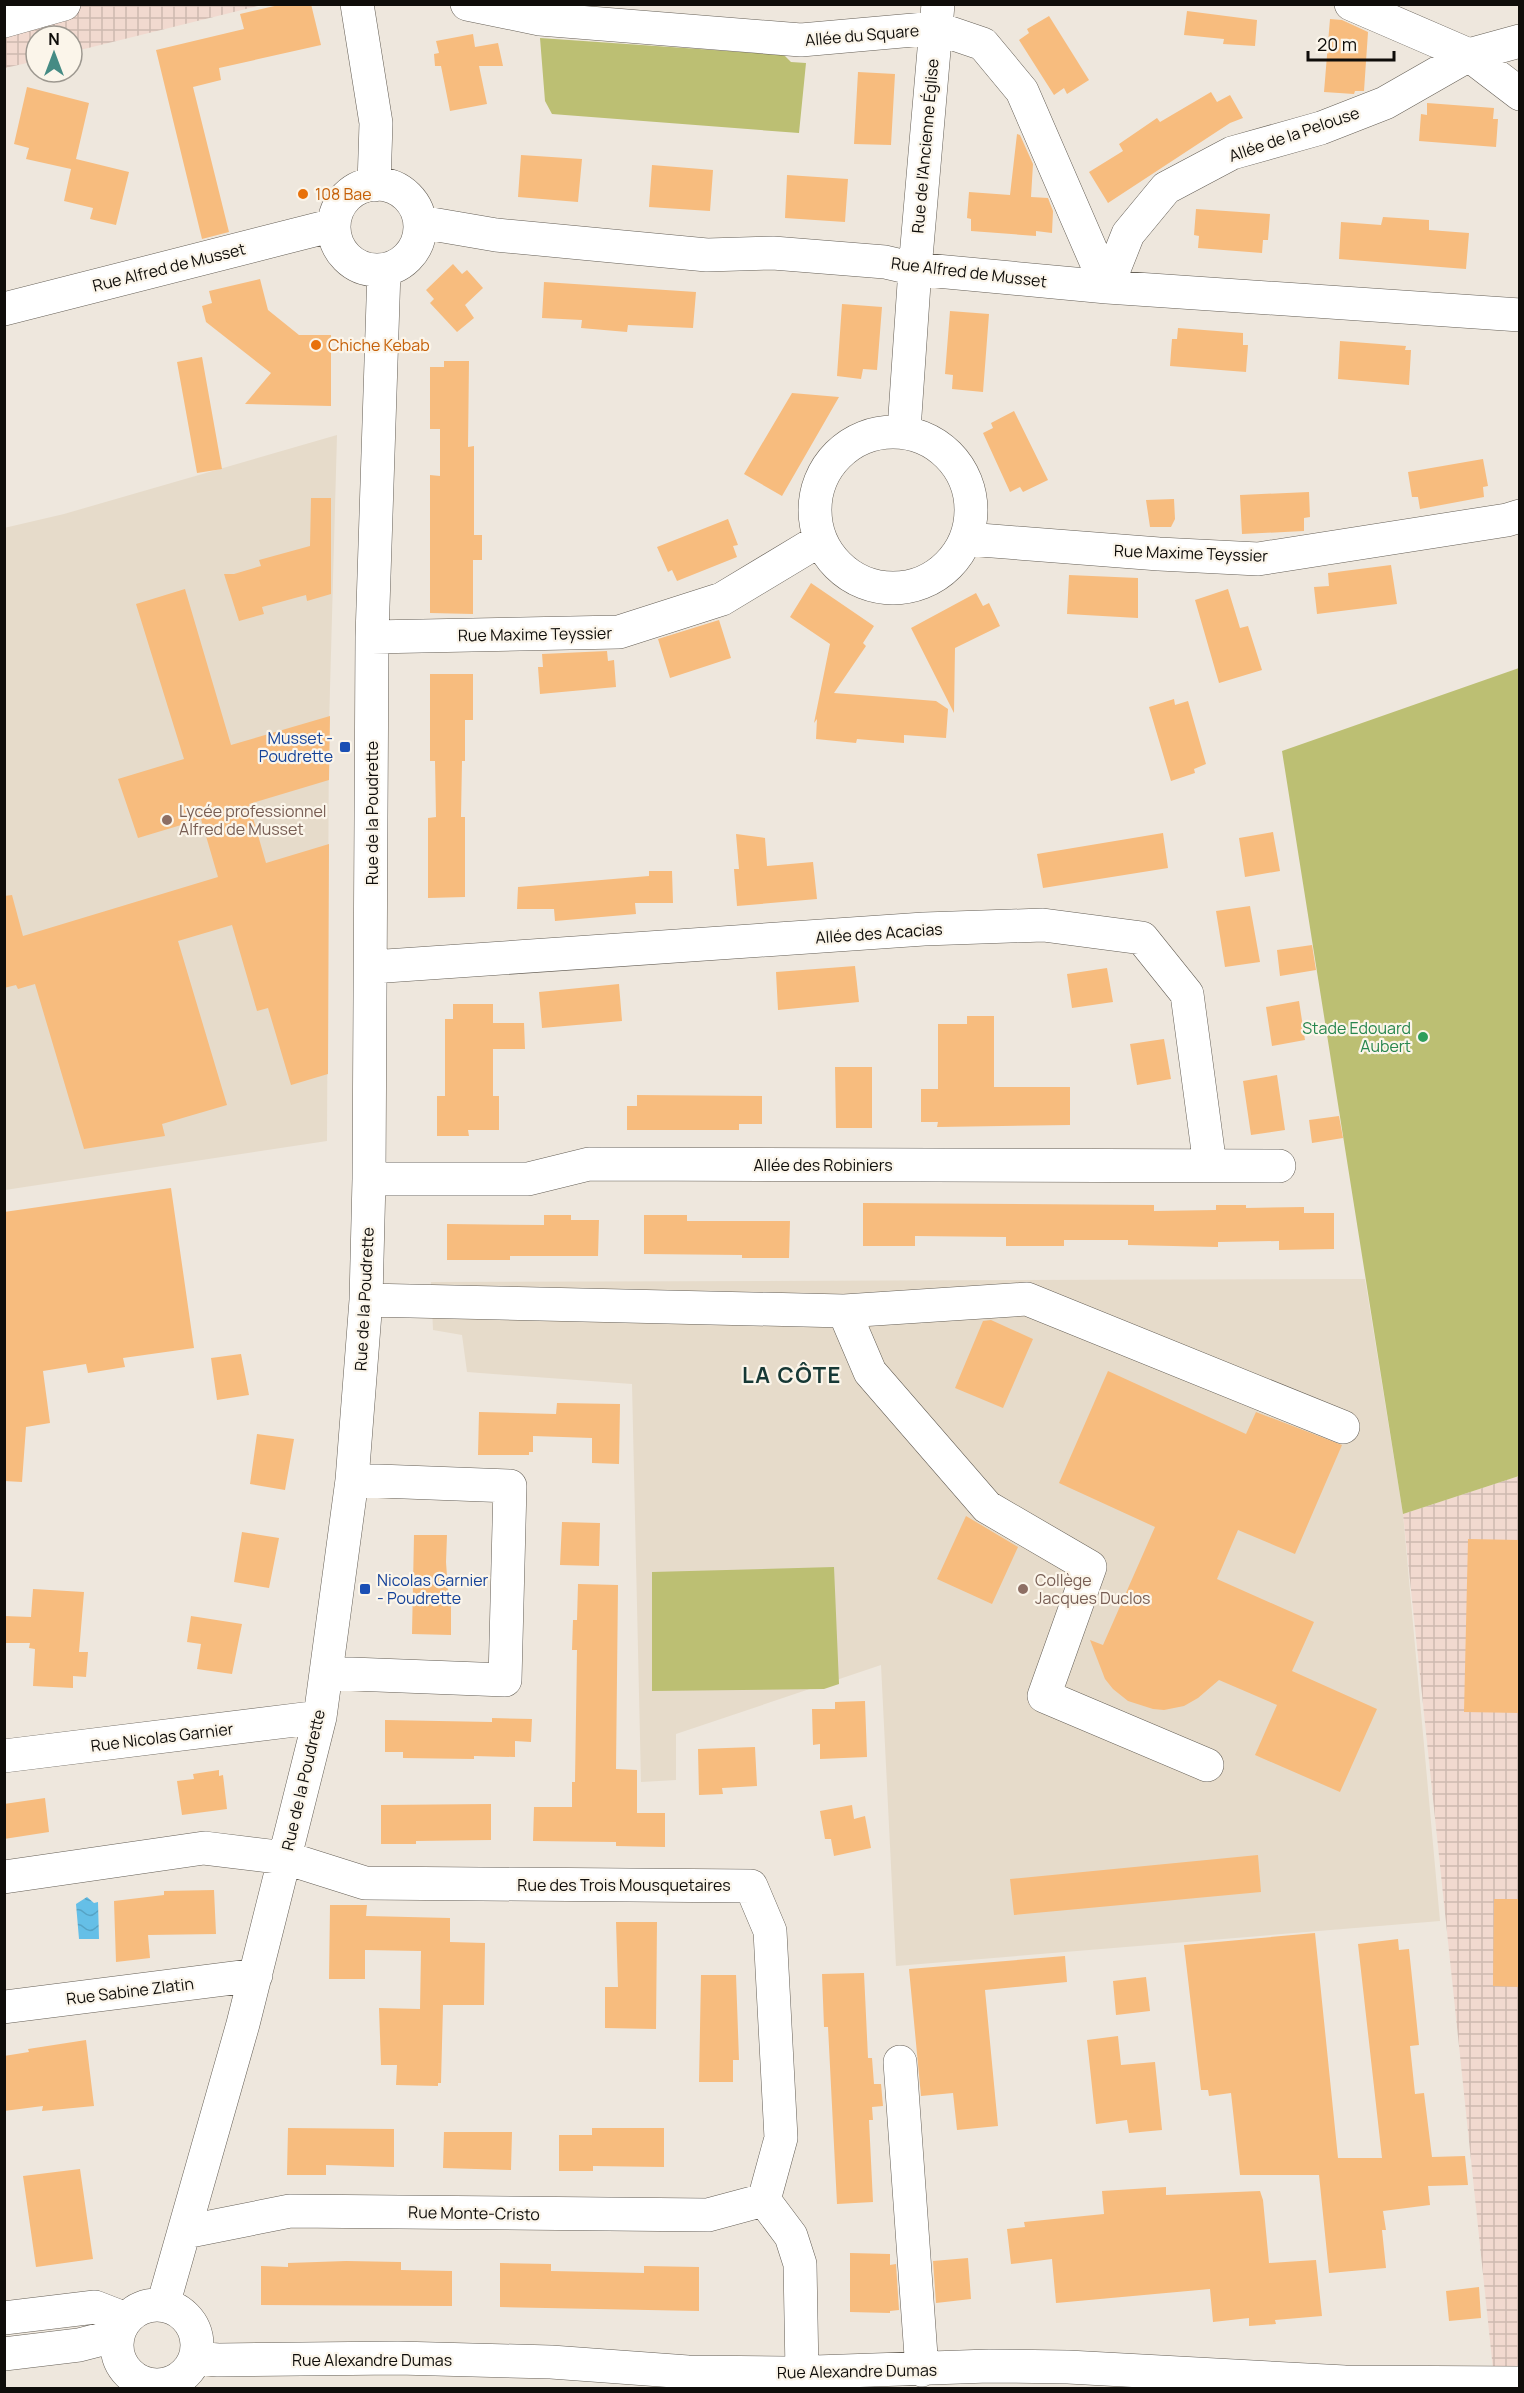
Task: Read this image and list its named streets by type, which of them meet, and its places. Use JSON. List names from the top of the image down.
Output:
{
  "streets": {
    "street": [
      "Allée du Square",
      "Allée de la Pelouse",
      "Rue de l'Ancienne Église",
      "Rue Alfred de Musset",
      "Rue Maxime Teyssier",
      "Rue de la Poudrette",
      "Allée des Acacias",
      "Allée des Robiniers",
      "Rue Nicolas Garnier",
      "Rue des Trois Mousquetaires",
      "Rue Sabine Zlatin",
      "Rue Monte-Cristo",
      "Rue Alexandre Dumas"
    ]
  },
  "crossings": [
    ["Allée du Square", "Allée de la Pelouse"],
    ["Allée du Square", "Rue de l'Ancienne Église"],
    ["Allée du Square", "Rue Alfred de Musset"],
    ["Allée de la Pelouse", "Rue Alfred de Musset"],
    ["Rue de l'Ancienne Église", "Rue Alfred de Musset"],
    ["Rue de l'Ancienne Église", "Rue Maxime Teyssier"],
    ["Rue Alfred de Musset", "Rue de la Poudrette"],
    ["Rue Maxime Teyssier", "Rue de la Poudrette"],
    ["Rue de la Poudrette", "Allée des Acacias"],
    ["Rue de la Poudrette", "Allée des Robiniers"],
    ["Rue de la Poudrette", "Rue Nicolas Garnier"],
    ["Rue de la Poudrette", "Rue des Trois Mousquetaires"],
    ["Rue de la Poudrette", "Rue Sabine Zlatin"],
    ["Rue de la Poudrette", "Rue Monte-Cristo"],
    ["Rue de la Poudrette", "Rue Alexandre Dumas"],
    ["Allée des Acacias", "Allée des Robiniers"],
    ["Rue des Trois Mousquetaires", "Rue Monte-Cristo"]
  ],
  "districts": ["LA CÔTE"],
  "places": {
    "other": [
      "108 Bae",
      "Chiche Kebab",
      "Lycée professionnel Alfred de Musset",
      "Stade Edouard Aubert",
      "Collège Jacques Duclos"
    ],
    "transit": ["Musset - Poudrette", "Nicolas Garnier - Poudrette"]
  },
  "scale_bar": "20 m",
  "north": "top"
}
